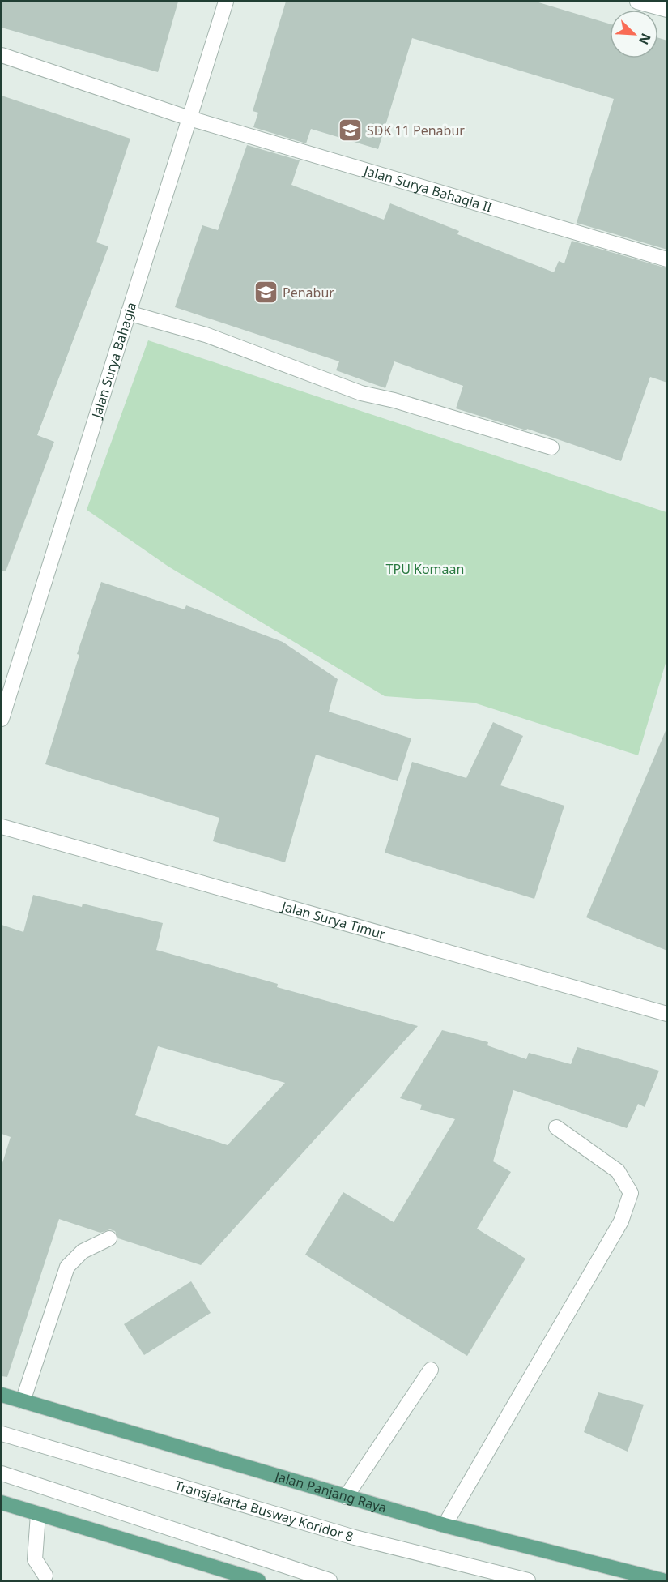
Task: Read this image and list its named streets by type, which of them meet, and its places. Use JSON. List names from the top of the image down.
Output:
{
  "streets": {
    "main road": ["Jalan Panjang Raya"],
    "street": [
      "Jalan Surya Bahagia II",
      "Jalan Surya Bahagia",
      "Jalan Surya Timur",
      "Transjakarta Busway Koridor 8"
    ]
  },
  "crossings": [
    ["Jalan Surya Bahagia II", "Jalan Surya Bahagia"]
  ],
  "parks": ["TPU Komaan"],
  "places": {
    "school or university": ["SDK 11 Penabur", "Penabur"]
  },
  "north": "bottom right"
}
